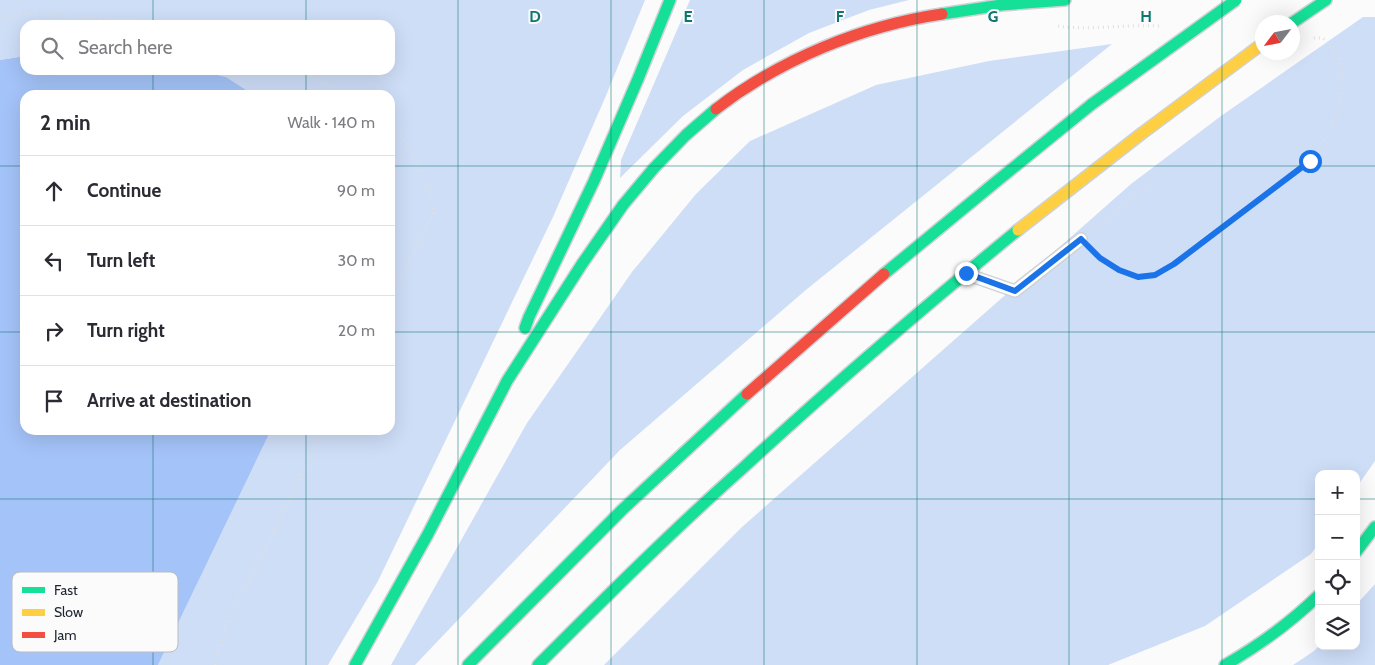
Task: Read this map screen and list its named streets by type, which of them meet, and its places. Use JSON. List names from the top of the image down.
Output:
{
  "legend": ["Fast", "Slow", "Jam"],
  "north": "bottom left",
  "page": {
    "search": "Search here",
    "heading": ["2 min", "Walk · 140 m"],
    "list": [
      ["Continue", "90 m"],
      ["Turn left", "30 m"],
      ["Turn right", "20 m"],
      "Arrive at destination"
    ],
    "map_buttons": ["+", "−"]
  },
  "grid": {
    "columns": [
      "D",
      "E",
      "F",
      "G",
      "H"
    ]
  }
}
